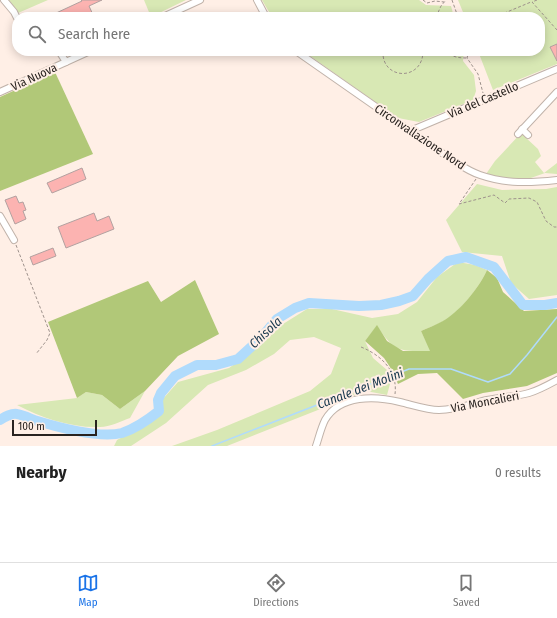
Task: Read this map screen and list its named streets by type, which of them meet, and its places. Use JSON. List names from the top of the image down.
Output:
{
  "streets": {
    "street": [
      "Via Nuova",
      "Via del Castello",
      "Circonvallazione Nord",
      "Via Moncalieri"
    ]
  },
  "crossings": [
    ["Via del Castello", "Circonvallazione Nord"]
  ],
  "water": ["Chisola", "Canale dei Molini"],
  "scale_bar": "100 m",
  "page": {
    "search": "Search here",
    "scale": "100 m",
    "heading": ["Nearby", "0 results"],
    "nav": ["Map", "Directions", "Saved"]
  }
}
